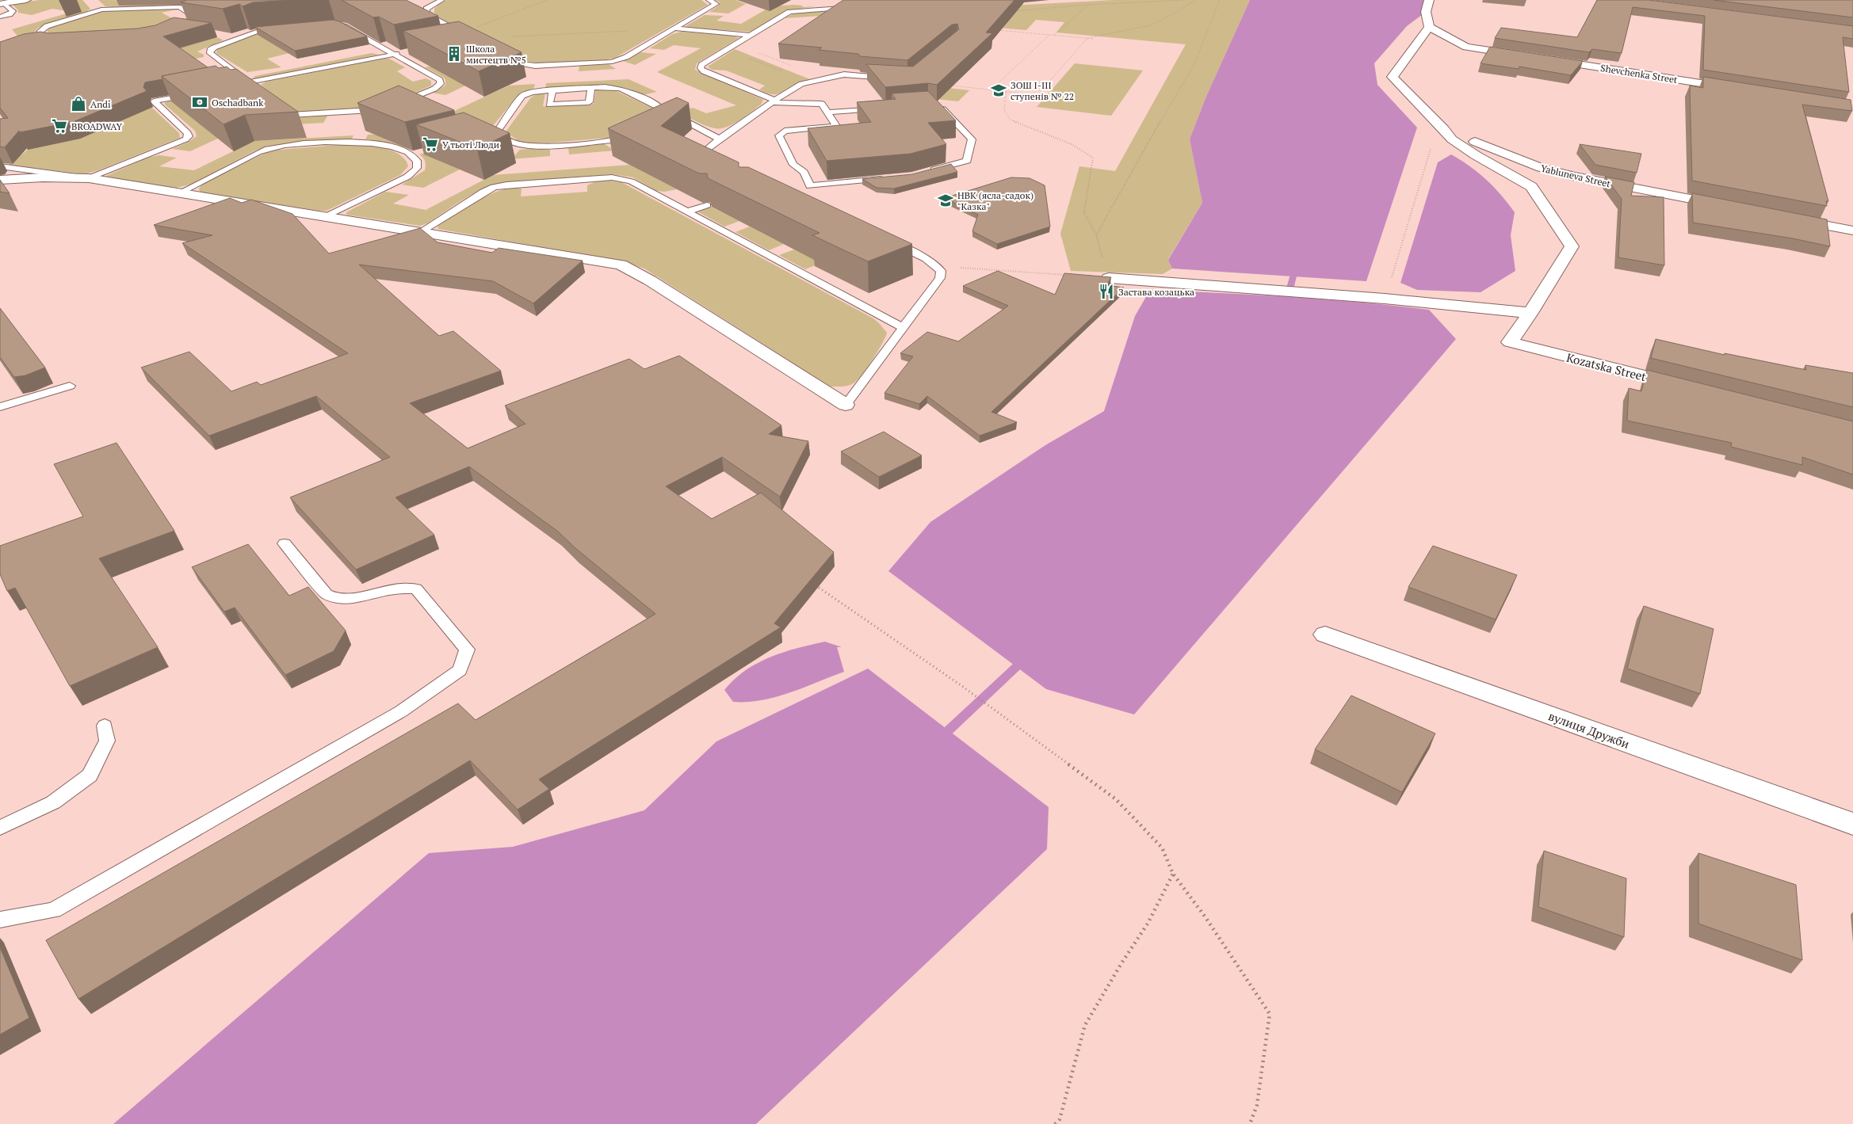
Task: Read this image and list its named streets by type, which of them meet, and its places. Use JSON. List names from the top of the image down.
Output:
{
  "streets": {
    "street": [
      "Shevchenka Street",
      "Yabluneva Street",
      "Kozatska Street",
      "вулиця Дружби"
    ]
  },
  "places": {
    "building": ["Школа мистецтв №5"],
    "school or university": ["ЗОШ І-ІІІ ступенів № 22", "НВК (ясла-садок) \"Казка\""],
    "bank": ["Oschadbank"],
    "shop": ["Andi"],
    "supermarket": ["BROADWAY", "У тьоті Люди"],
    "restaurant": ["Застава козацька"]
  }
}
